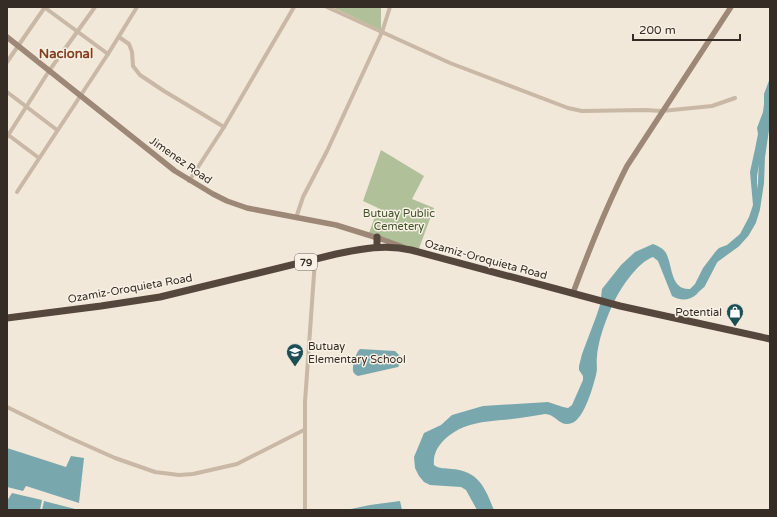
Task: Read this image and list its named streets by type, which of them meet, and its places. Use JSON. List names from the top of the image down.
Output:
{
  "streets": {
    "highway": ["Ozamiz-Oroquieta Road", "79"],
    "main road": ["Jimenez Road"]
  },
  "crossings": [
    ["Jimenez Road", "Ozamiz-Oroquieta Road"]
  ],
  "districts": ["Nacional"],
  "parks": ["Butuay Public Cemetery"],
  "places": {
    "shop": ["Potential"],
    "school or university": ["Butuay Elementary School"]
  },
  "scale_bar": "200 m"
}
